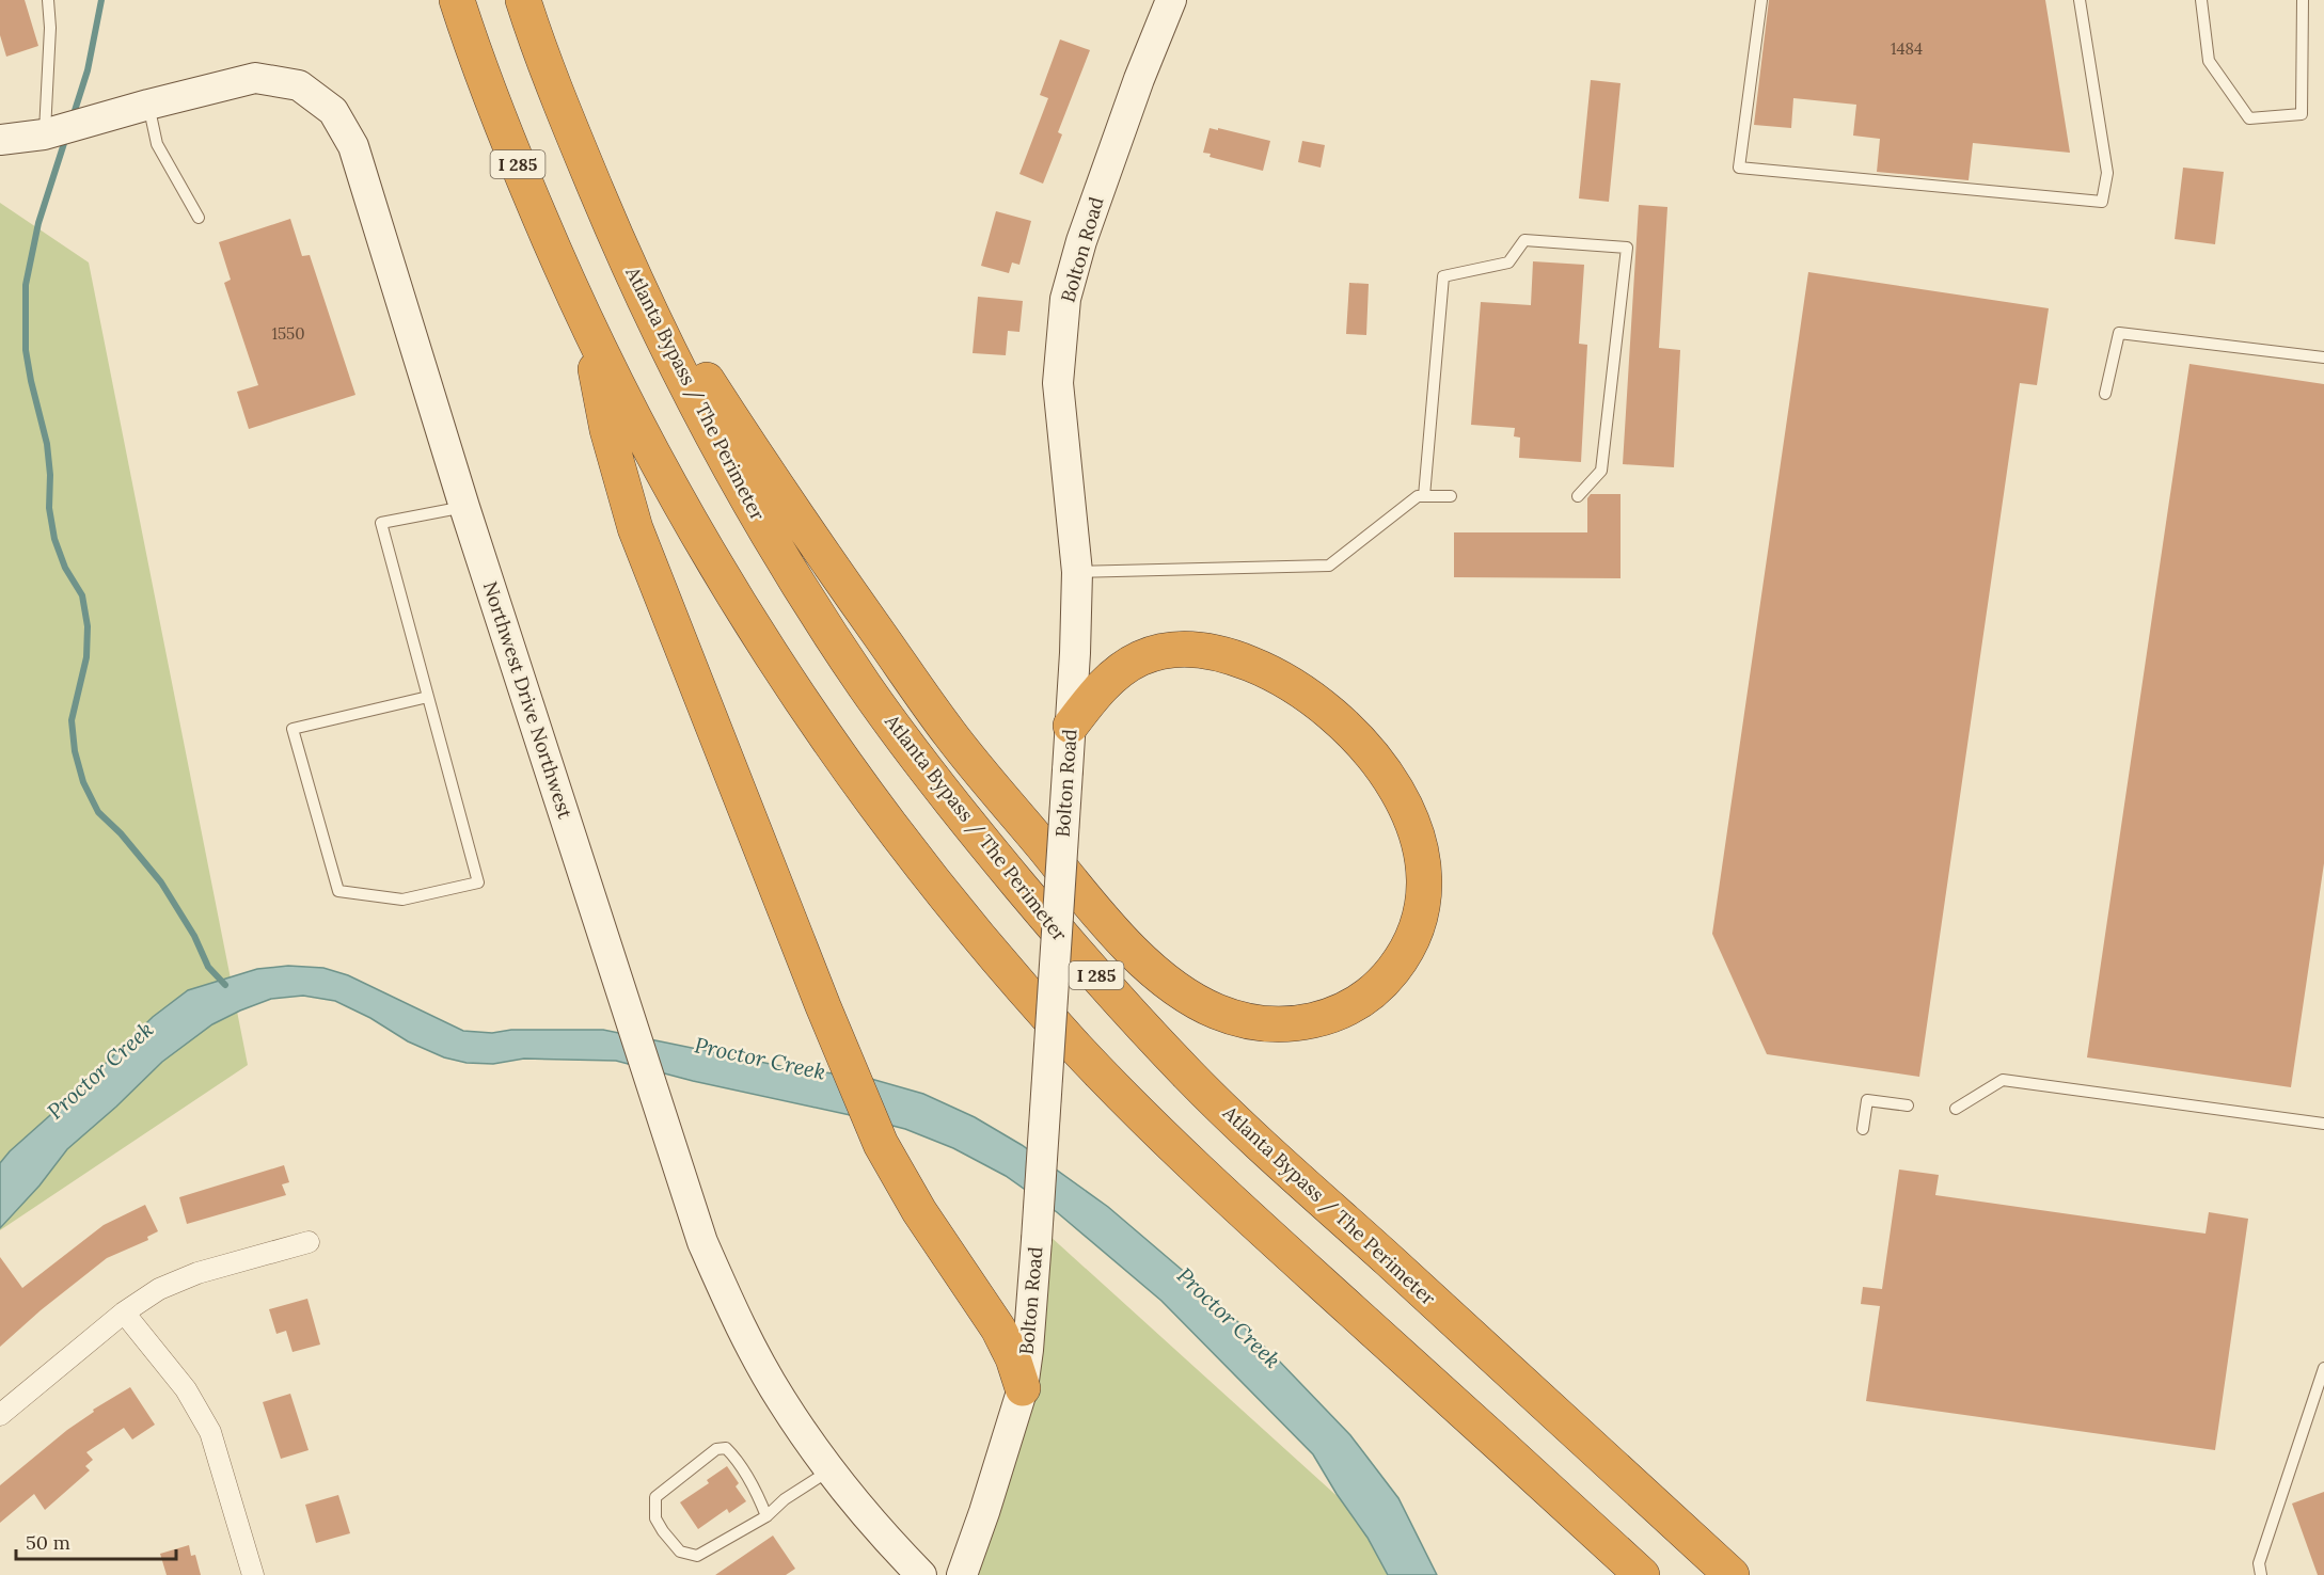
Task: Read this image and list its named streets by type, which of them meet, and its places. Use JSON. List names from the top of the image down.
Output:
{
  "streets": {
    "highway": ["I 285", "Atlanta Bypass / The Perimeter"],
    "street": ["Bolton Road", "Northwest Drive Northwest"]
  },
  "water": ["Proctor Creek"],
  "house_numbers": ["1484", "1550"],
  "scale_bar": "50 m"
}
